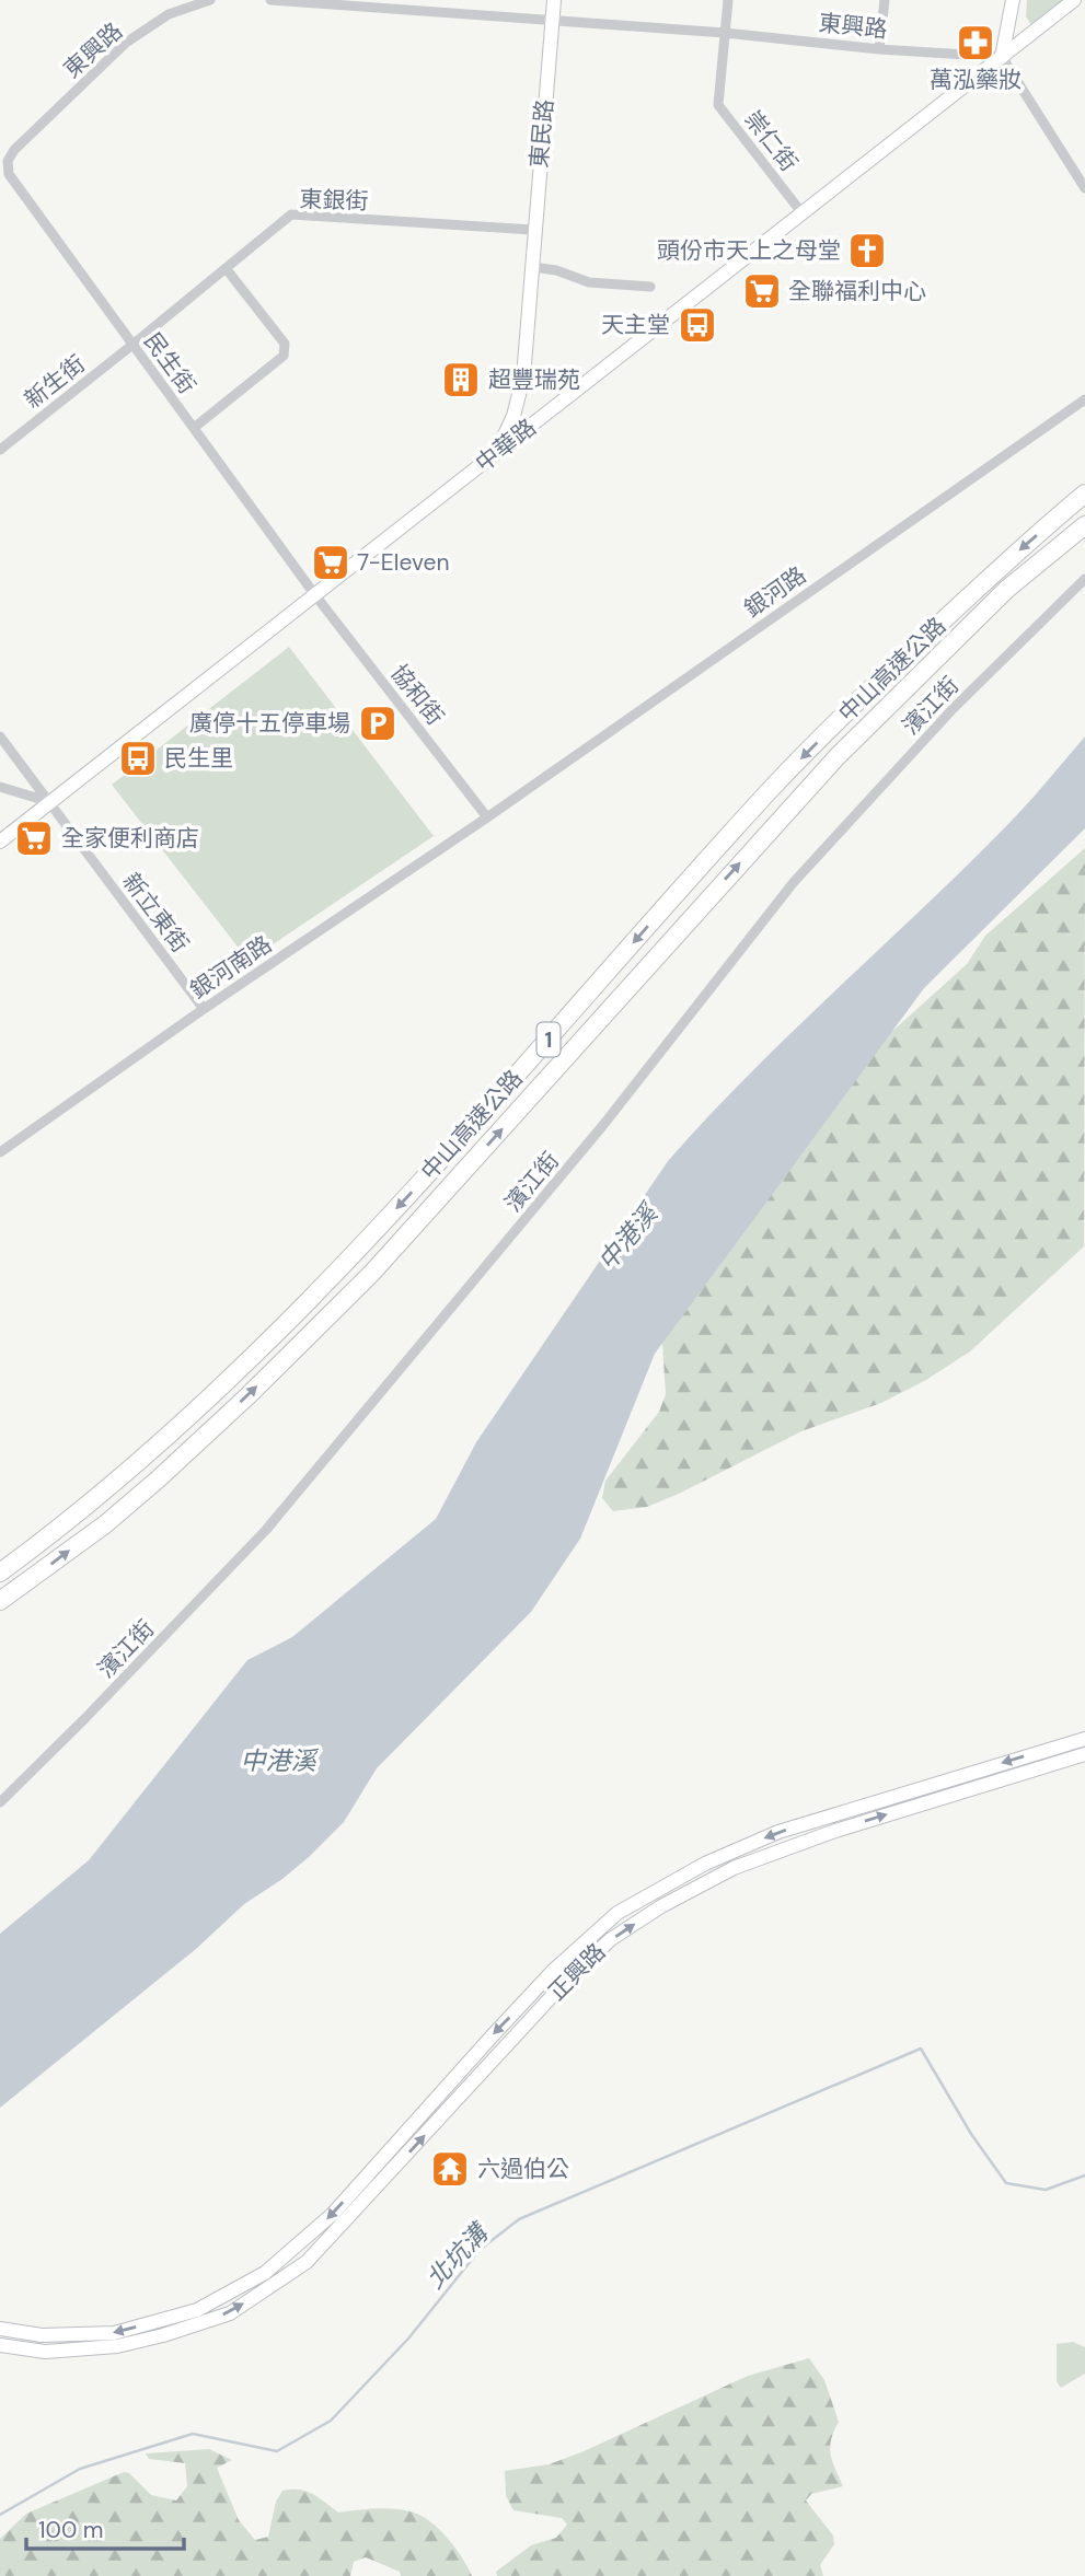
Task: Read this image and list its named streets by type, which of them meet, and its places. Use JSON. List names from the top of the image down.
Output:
{
  "streets": {
    "highway": ["中山高速公路", "1"],
    "main road": ["東民路", "中華路", "正興路"],
    "street": [
      "東興路",
      "崇仁街",
      "東銀街",
      "民生街",
      "新生街",
      "銀河路",
      "協和街",
      "濱江街",
      "新立東街",
      "銀河南路"
    ]
  },
  "crossings": [
    ["東興路", "東民路"],
    ["東興路", "崇仁街"],
    ["東興路", "民生街"],
    ["東興路", "中華路"],
    ["東民路", "東銀街"],
    ["東民路", "中華路"],
    ["崇仁街", "中華路"],
    ["東銀街", "民生街"],
    ["東銀街", "新生街"],
    ["民生街", "新生街"],
    ["民生街", "中華路"],
    ["民生街", "協和街"],
    ["中華路", "協和街"],
    ["中華路", "新立東街"],
    ["銀河路", "協和街"],
    ["銀河路", "銀河南路"],
    ["協和街", "銀河南路"],
    ["新立東街", "銀河南路"]
  ],
  "water": ["中港溪", "北坑溝"],
  "places": {
    "pharmacy": ["萬泓藥妝"],
    "church": ["頭份市天上之母堂"],
    "supermarket": ["全聯福利中心", "7-Eleven", "全家便利商店"],
    "bus stop": ["天主堂", "民生里"],
    "building": ["超豐瑞苑"],
    "parking": ["廣停十五停車場"],
    "temple": ["六過伯公"]
  },
  "scale_bar": "100 m"
}
